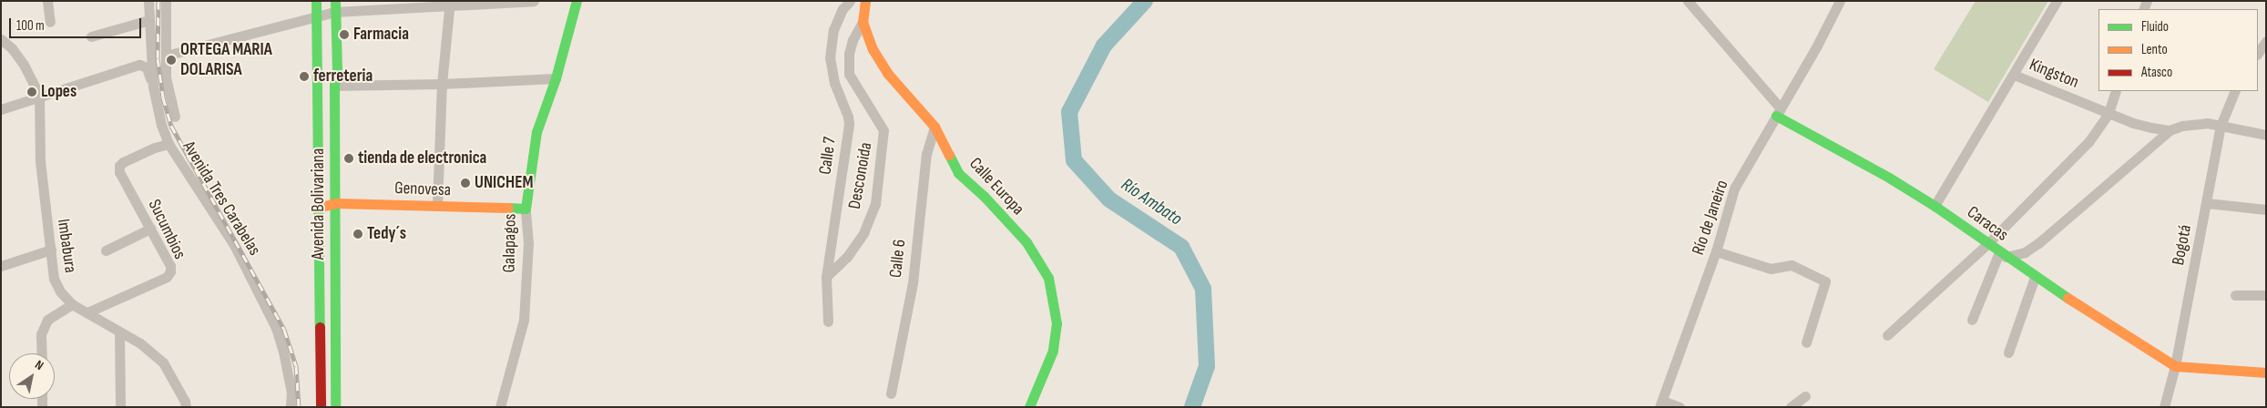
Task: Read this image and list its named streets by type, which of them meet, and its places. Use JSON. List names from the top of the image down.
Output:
{
  "streets": {
    "street": [
      "Kingston",
      "Calle 7",
      "Desconoida",
      "Calle Europa",
      "Genovesa",
      "Avenida Tres Carabelas",
      "Avenida Bolivariana",
      "Río de Janeiro",
      "Caracas",
      "Sucumbios",
      "Galapagos",
      "Bogotá",
      "Imbabura",
      "Calle 6"
    ]
  },
  "crossings": [
    ["Kingston", "Bogotá"],
    ["Calle 7", "Desconoida"],
    ["Desconoida", "Calle Europa"],
    ["Calle Europa", "Calle 6"],
    ["Genovesa", "Avenida Bolivariana"],
    ["Genovesa", "Galapagos"],
    ["Avenida Tres Carabelas", "Sucumbios"],
    ["Río de Janeiro", "Caracas"],
    ["Caracas", "Bogotá"],
    ["Sucumbios", "Imbabura"]
  ],
  "water": ["Río Ambato"],
  "places": [
    "Farmacia",
    "ORTEGA MARIA DOLARISA",
    "ferreteria",
    "Lopes",
    "tienda de electronica",
    "UNICHEM",
    "Tedy´s"
  ],
  "legend": ["Fluido", "Lento", "Atasco"],
  "scale_bar": "100 m",
  "north": "top right"
}
